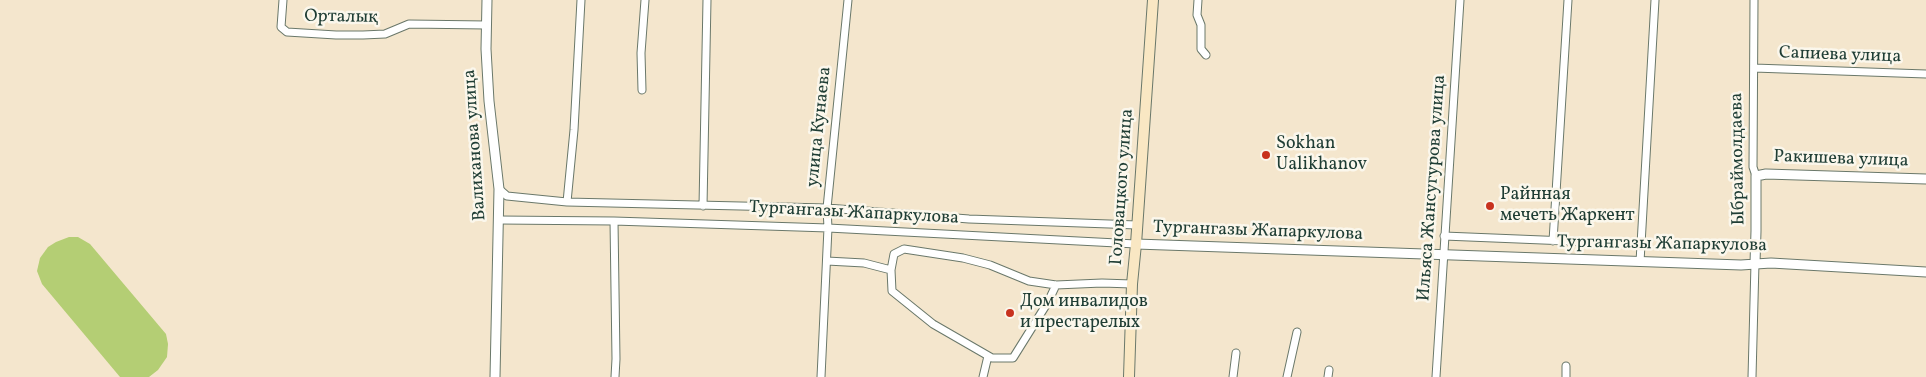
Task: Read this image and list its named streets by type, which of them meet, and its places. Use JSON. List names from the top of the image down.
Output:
{
  "streets": {
    "main road": ["Головацкого улица"],
    "street": [
      "Орталық",
      "Сапиева улица",
      "улица Кунаева",
      "Валиханова улица",
      "Ыбраймолдаева",
      "Ракишева улица",
      "Ильяса Жансугурова улица",
      "Тургангазы Жапаркулова"
    ]
  },
  "crossings": [
    ["Орталық", "Валиханова улица"],
    ["Сапиева улица", "Ыбраймолдаева"],
    ["улица Кунаева", "Тургангазы Жапаркулова"],
    ["Валиханова улица", "Тургангазы Жапаркулова"],
    ["Ыбраймолдаева", "Ракишева улица"],
    ["Ыбраймолдаева", "Тургангазы Жапаркулова"],
    ["Головацкого улица", "Тургангазы Жапаркулова"],
    ["Ильяса Жансугурова улица", "Тургангазы Жапаркулова"]
  ],
  "places": ["Sokhan Ualikhanov", "Райнная мечеть Жаркент", "Дом инвалидов и престарелых"]
}
